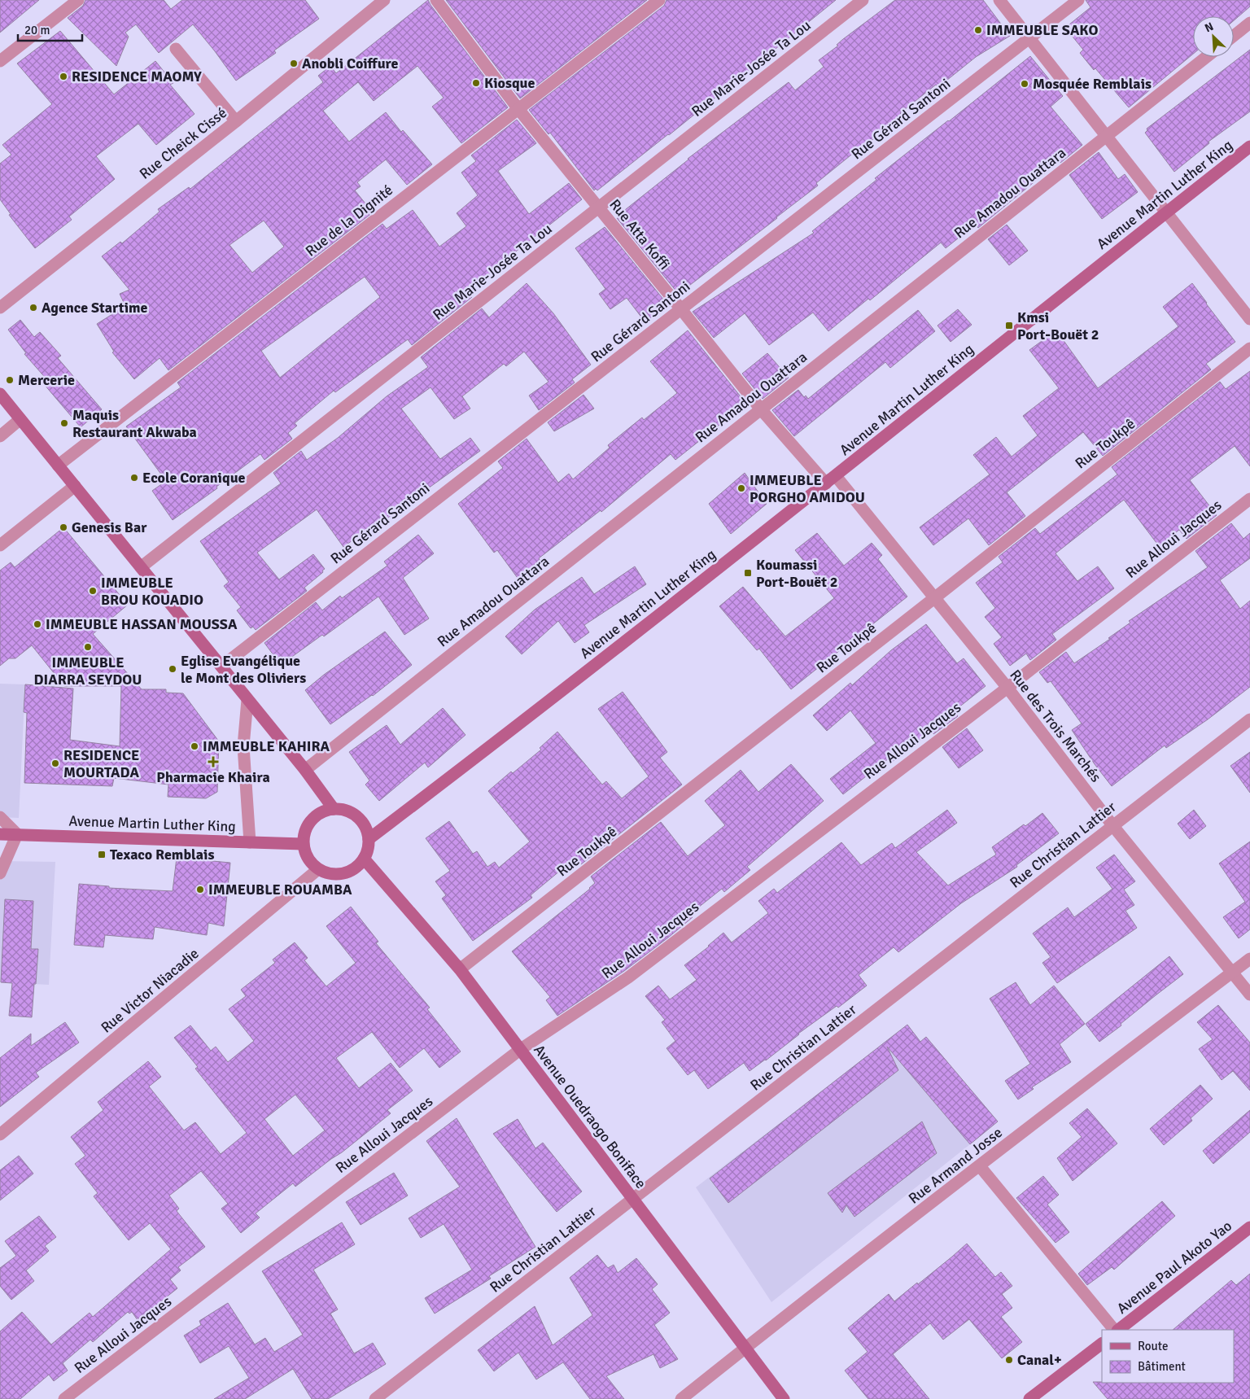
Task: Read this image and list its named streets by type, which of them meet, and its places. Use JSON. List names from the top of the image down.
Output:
{
  "streets": {
    "street": [
      "Rue Marie-Josée Ta Lou",
      "Rue Gérard Santoni",
      "Rue Cheick Cissé",
      "Rue Amadou Ouattara",
      "Avenue Martin Luther King",
      "Rue de la Dignité",
      "Rue Atta Koffi",
      "Rue Toukpê",
      "Rue Alloui Jacques",
      "Rue des Trois Marchés",
      "Rue Christian Lattier",
      "Rue Victor Niacadie",
      "Avenue Ouedraogo Boniface",
      "Rue Armand Josse",
      "Avenue Paul Akoto Yao"
    ]
  },
  "crossings": [
    ["Rue Marie-Josée Ta Lou", "Rue Atta Koffi"],
    ["Rue Gérard Santoni", "Rue Atta Koffi"],
    ["Rue Amadou Ouattara", "Rue Atta Koffi"],
    ["Avenue Martin Luther King", "Rue Atta Koffi"],
    ["Avenue Martin Luther King", "Rue des Trois Marchés"],
    ["Avenue Martin Luther King", "Rue Victor Niacadie"],
    ["Avenue Martin Luther King", "Avenue Ouedraogo Boniface"],
    ["Rue de la Dignité", "Rue Atta Koffi"],
    ["Rue Toukpê", "Rue des Trois Marchés"],
    ["Rue Toukpê", "Avenue Ouedraogo Boniface"],
    ["Rue Alloui Jacques", "Rue des Trois Marchés"],
    ["Rue Alloui Jacques", "Avenue Ouedraogo Boniface"],
    ["Rue des Trois Marchés", "Rue Christian Lattier"],
    ["Rue des Trois Marchés", "Rue Armand Josse"],
    ["Rue Christian Lattier", "Avenue Ouedraogo Boniface"],
    ["Rue Victor Niacadie", "Avenue Ouedraogo Boniface"],
    ["Avenue Ouedraogo Boniface", "Rue Armand Josse"]
  ],
  "places": {
    "other": [
      "IMMEUBLE SAKO",
      "Anobli Coiffure",
      "RESIDENCE MAOMY",
      "Kiosque",
      "Mosquée Remblais",
      "Agence Startime",
      "Mercerie",
      "Maquis Restaurant Akwaba",
      "Ecole Coranique",
      "IMMEUBLE PORGHO AMIDOU",
      "Genesis Bar",
      "IMMEUBLE BROU KOUADIO",
      "IMMEUBLE HASSAN MOUSSA",
      "IMMEUBLE DIARRA SEYDOU",
      "Eglise Evangélique le Mont des Oliviers",
      "IMMEUBLE KAHIRA",
      "RESIDENCE MOURTADA",
      "IMMEUBLE ROUAMBA",
      "Canal+"
    ],
    "transit": ["Kmsi Port-Bouët 2", "Koumassi Port-Bouët 2", "Texaco Remblais"],
    "health": ["Pharmacie Khaira"]
  },
  "legend": ["Route", "Bâtiment"],
  "scale_bar": "20 m",
  "north": "top left"
}
